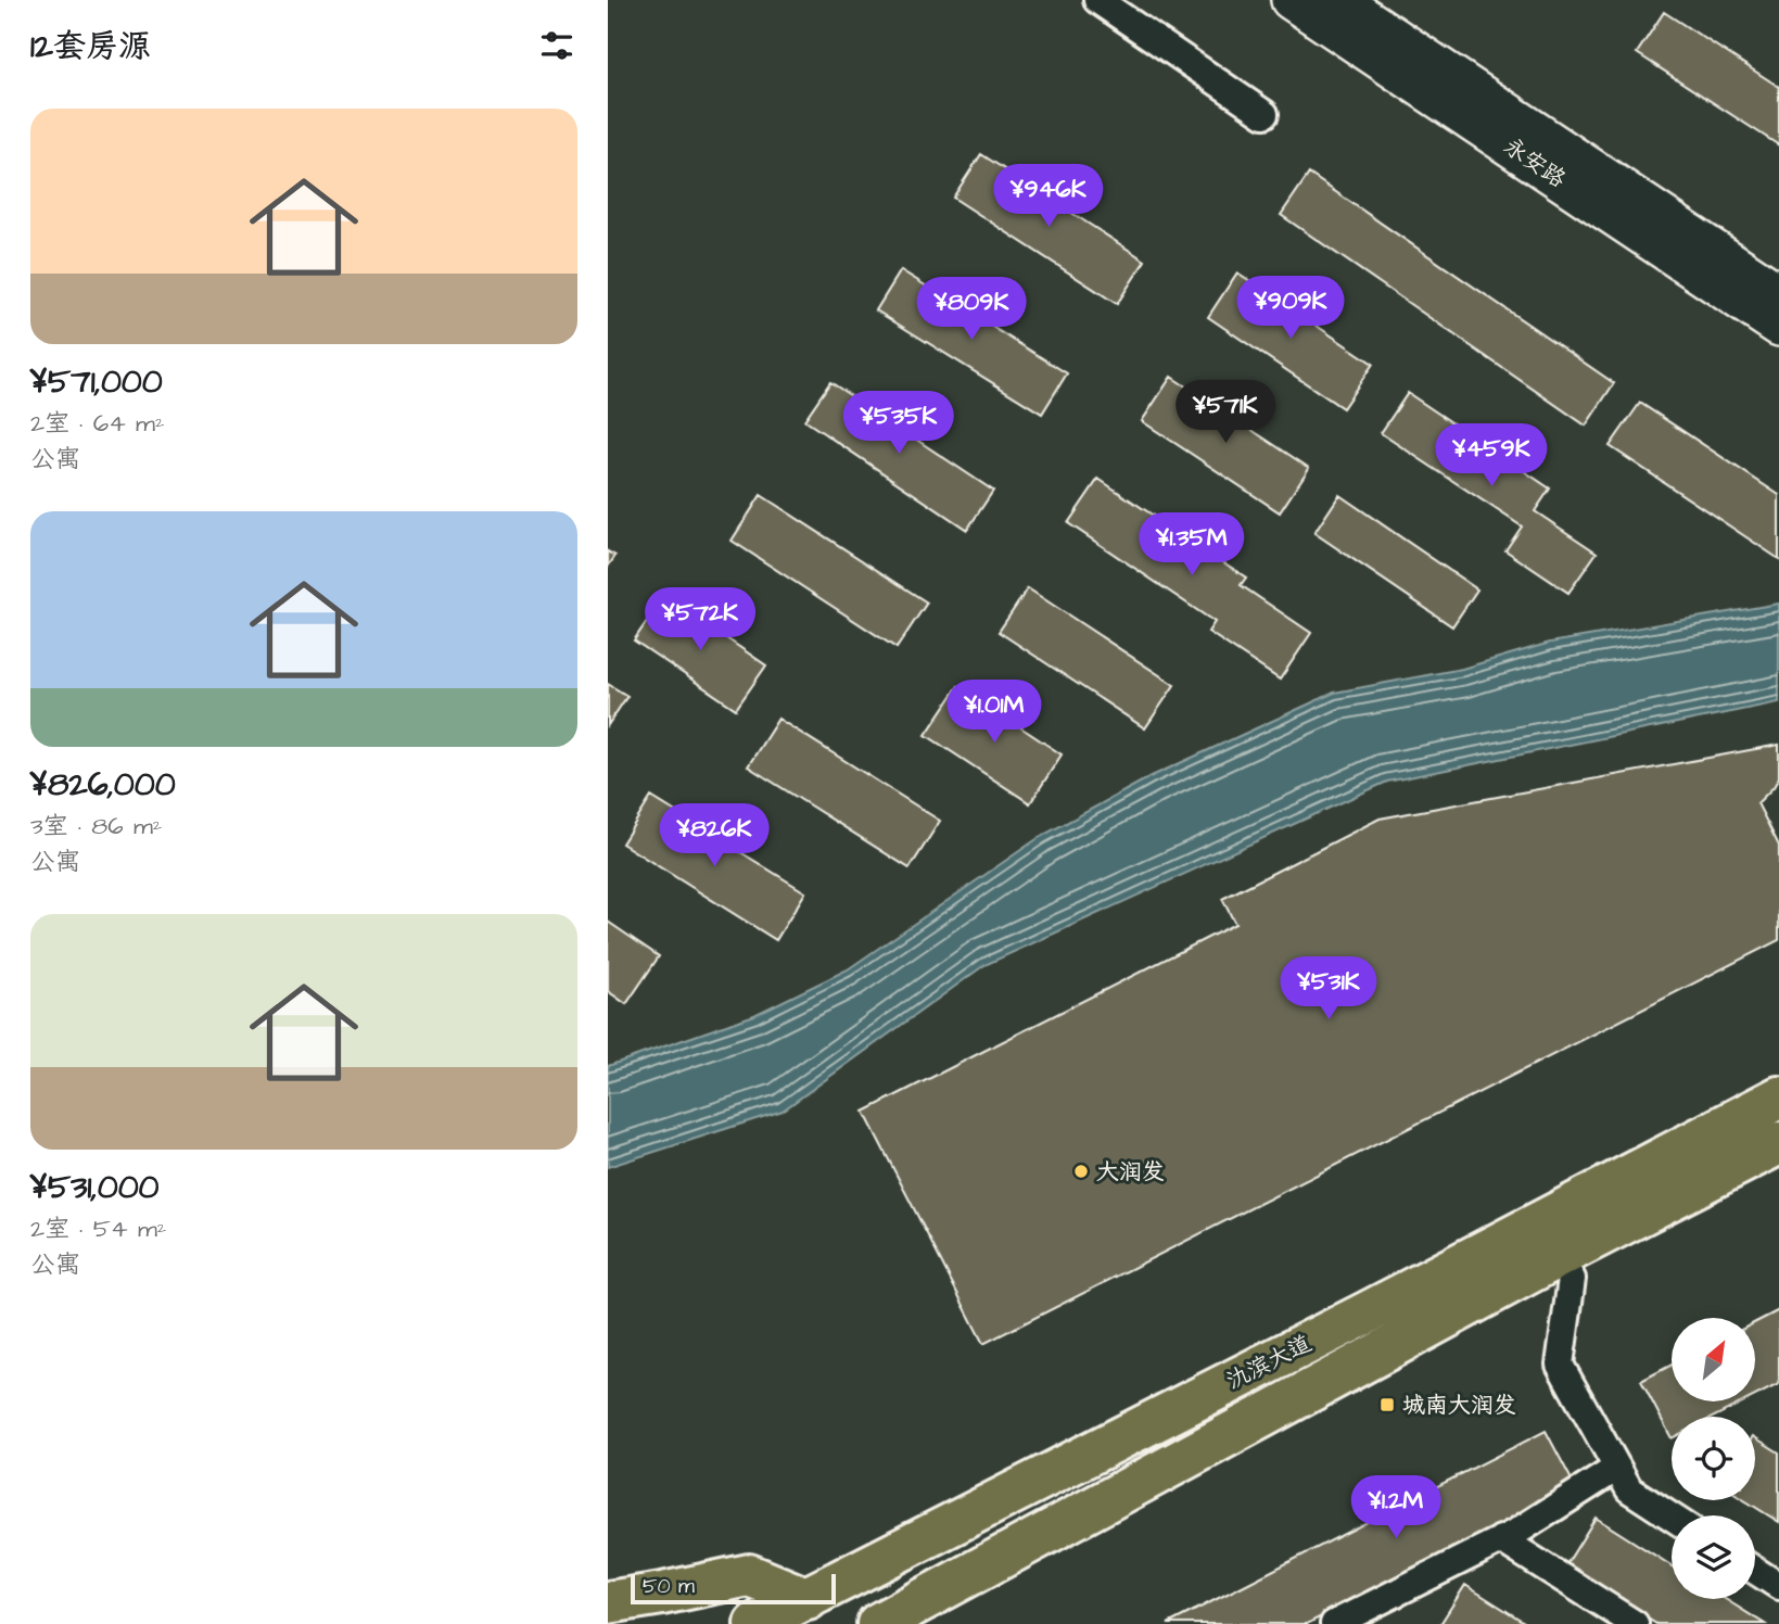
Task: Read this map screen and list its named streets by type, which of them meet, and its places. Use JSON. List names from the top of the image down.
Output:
{
  "streets": {
    "main road": ["氿滨大道"],
    "street": ["永安路"]
  },
  "places": {
    "other": ["大润发"],
    "transit": ["城南大润发"]
  },
  "scale_bar": "50 m",
  "north": "top right",
  "page": {
    "heading": "12套房源",
    "list": [
      {
        "name": "¥571,000",
        "note": "2室 · 64 m² · 公寓"
      },
      {
        "name": "¥826,000",
        "note": "3室 · 86 m² · 公寓"
      },
      {
        "name": "¥531,000",
        "note": "2室 · 54 m² · 公寓"
      }
    ],
    "price": [
      "¥946K",
      "¥909K",
      "¥809K",
      "¥571K",
      "¥535K",
      "¥459K",
      "¥1.35M",
      "¥572K",
      "¥1.01M",
      "¥826K",
      "¥531K",
      "¥1.2M"
    ],
    "scale": "50 m"
  }
}
